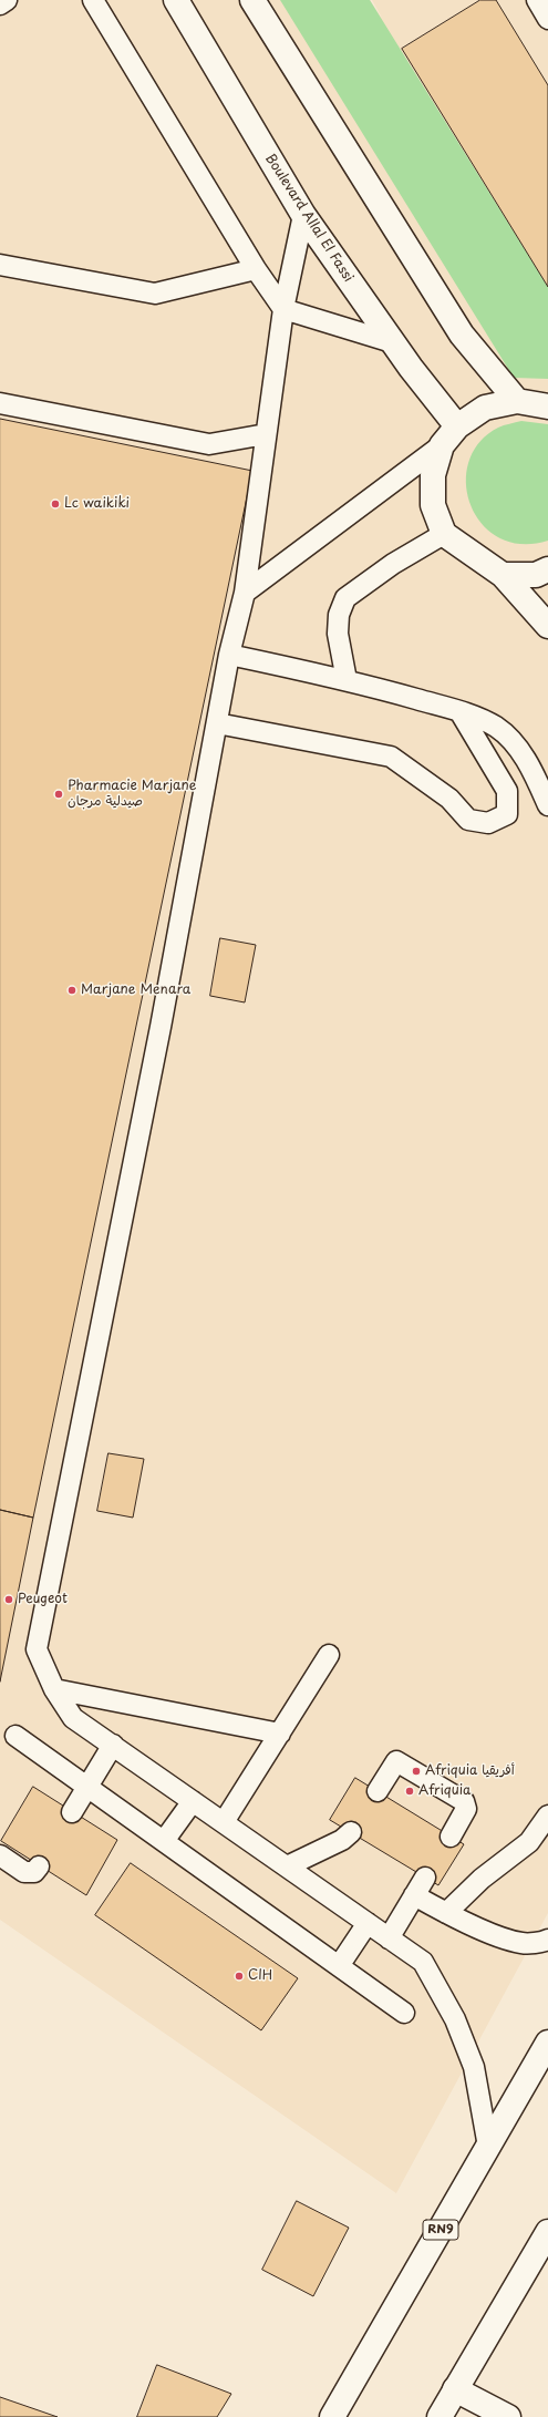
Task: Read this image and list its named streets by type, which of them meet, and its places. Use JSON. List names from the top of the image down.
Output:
{
  "streets": {
    "main road": ["Boulevard Allal El Fassi", "RN9"]
  },
  "places": [
    "Lc waikiki",
    "Pharmacie Marjane صيدلية مرجان",
    "Marjane Menara",
    "Peugeot",
    "Afriquia أفريقيا",
    "Afriquia",
    "CIH"
  ]
}
